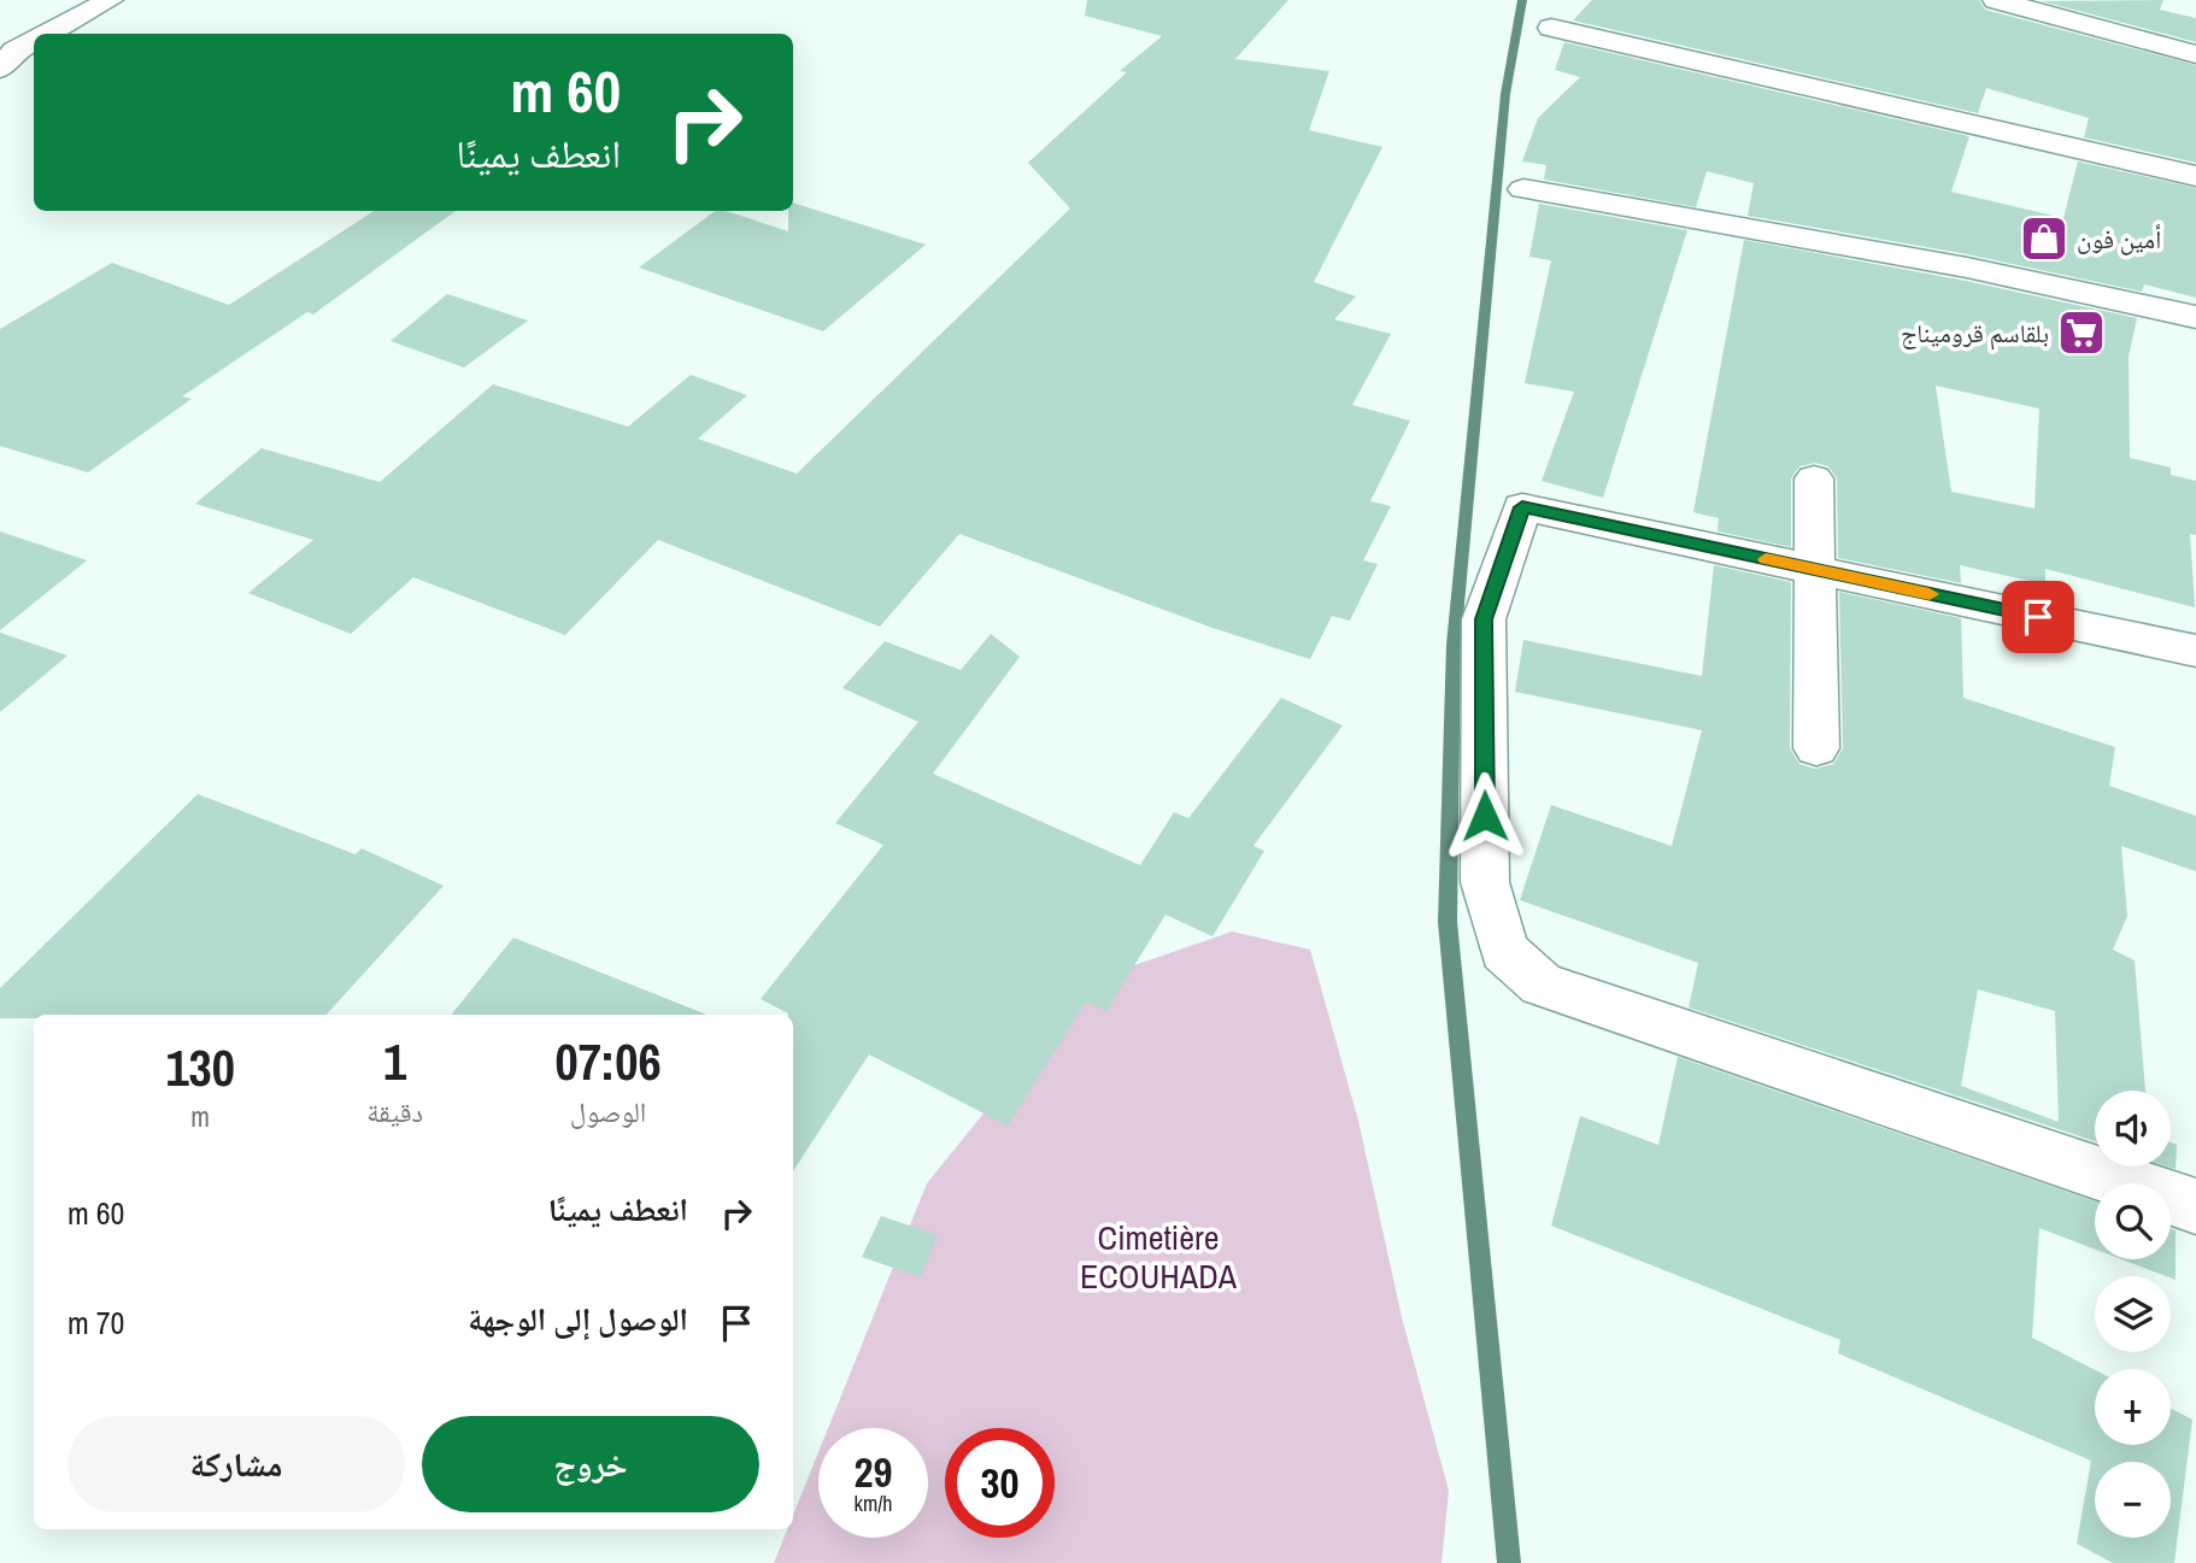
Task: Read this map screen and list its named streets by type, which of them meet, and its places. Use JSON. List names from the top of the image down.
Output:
{
  "parks": ["Cimetière ECOUHADA"],
  "places": {
    "shop": ["أمين فون"],
    "supermarket": ["بلقاسم قروميناج"]
  },
  "page": {
    "turn": ["60 m", "انعطف يمينًا"],
    "eta": [
      "07:06",
      "الوصول",
      "1",
      "دقيقة",
      "130",
      "m"
    ],
    "map_buttons": ["+", "−"],
    "list": [
      {
        "name": "انعطف يمينًا",
        "value": "60 m"
      },
      {
        "name": "الوصول إلى الوجهة",
        "value": "70 m"
      }
    ],
    "buttons": ["خروج", "مشاركة"],
    "speed": "29 km/h",
    "limit": "30"
  }
}
